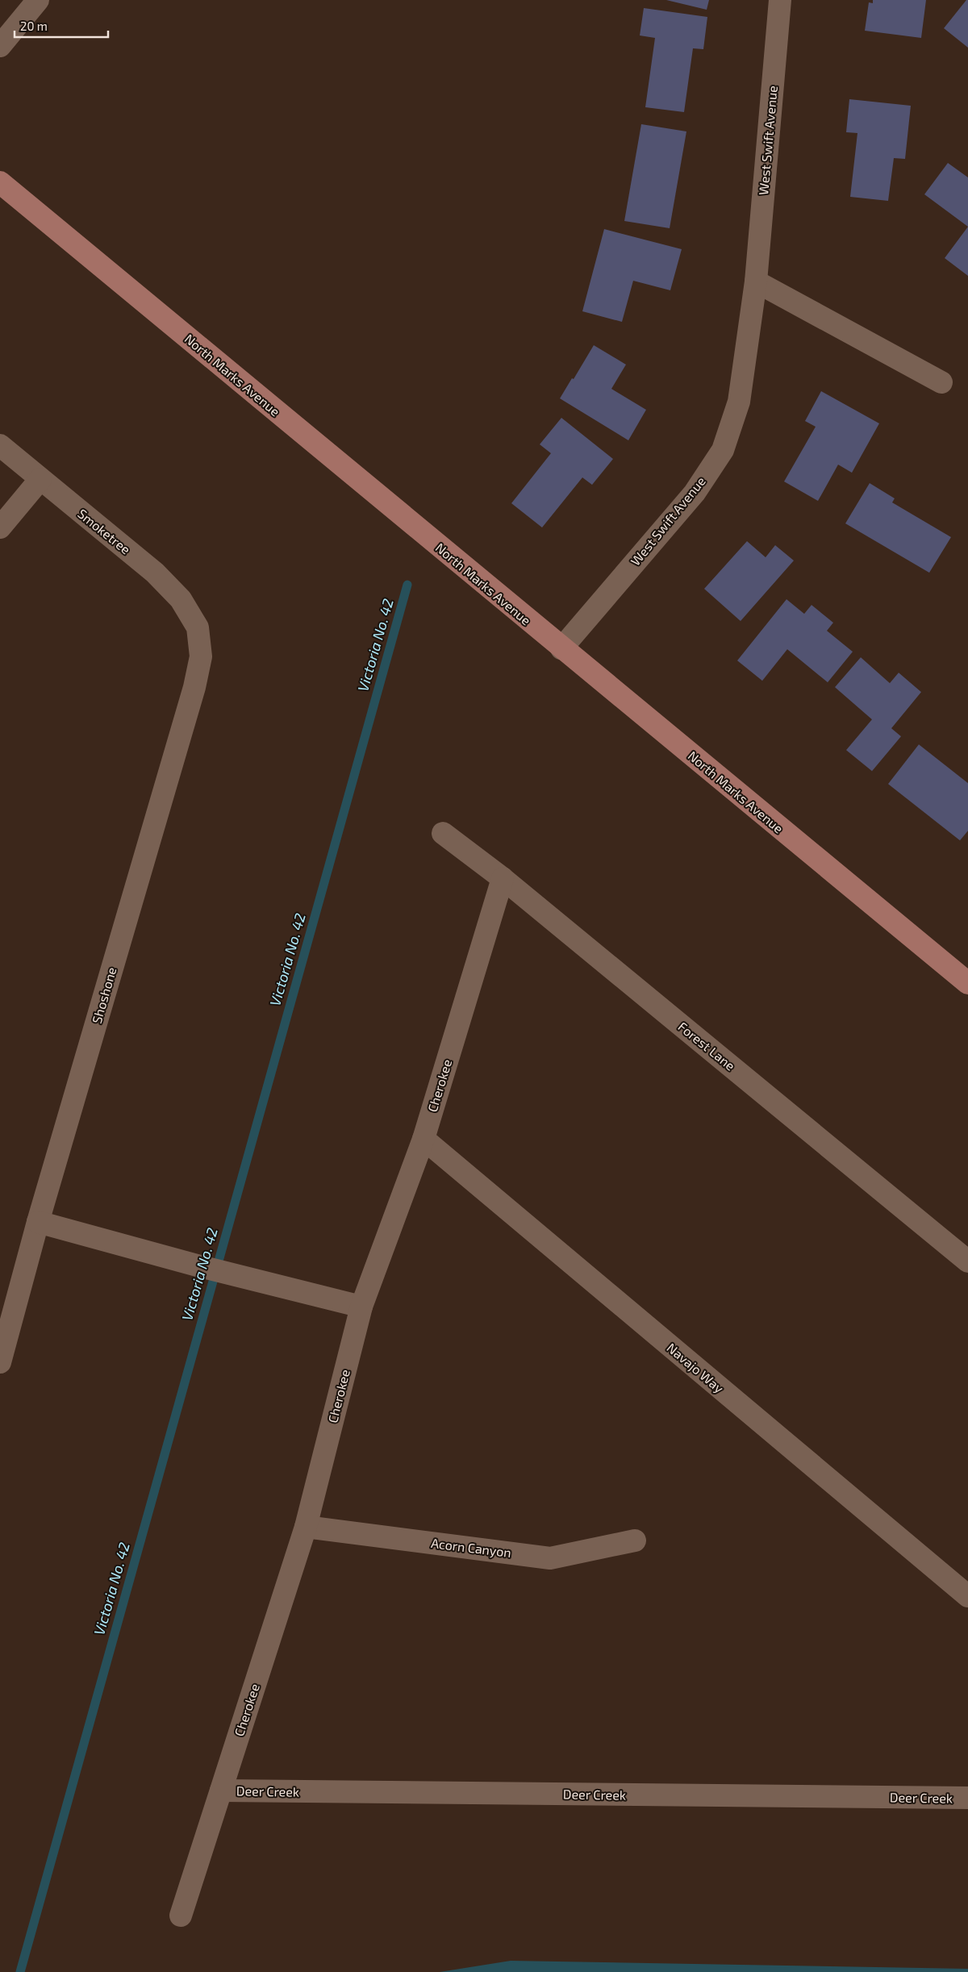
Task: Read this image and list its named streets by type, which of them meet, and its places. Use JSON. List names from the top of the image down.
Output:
{
  "streets": {
    "main road": ["North Marks Avenue"],
    "street": [
      "West Swift Avenue",
      "Smoketree",
      "Shoshone",
      "Forest Lane",
      "Cherokee",
      "Navajo Way",
      "Acorn Canyon",
      "Deer Creek"
    ]
  },
  "crossings": [
    ["West Swift Avenue", "North Marks Avenue"],
    ["Smoketree", "Shoshone"],
    ["Forest Lane", "Cherokee"],
    ["Cherokee", "Navajo Way"],
    ["Cherokee", "Acorn Canyon"],
    ["Cherokee", "Deer Creek"]
  ],
  "water": ["Victoria No. 42"],
  "scale_bar": "20 m"
}
